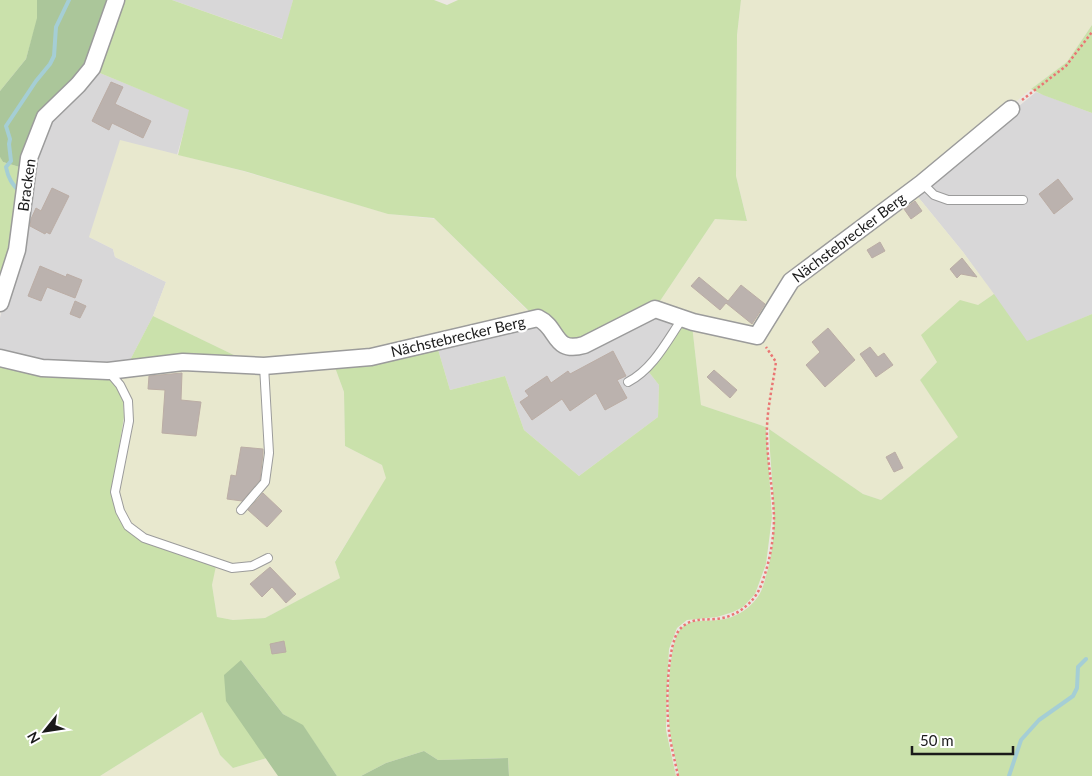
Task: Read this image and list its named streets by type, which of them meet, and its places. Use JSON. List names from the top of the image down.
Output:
{
  "streets": {
    "street": ["Bracken", "Nächstebrecker Berg"]
  },
  "scale_bar": "50 m",
  "north": "bottom left"
}
